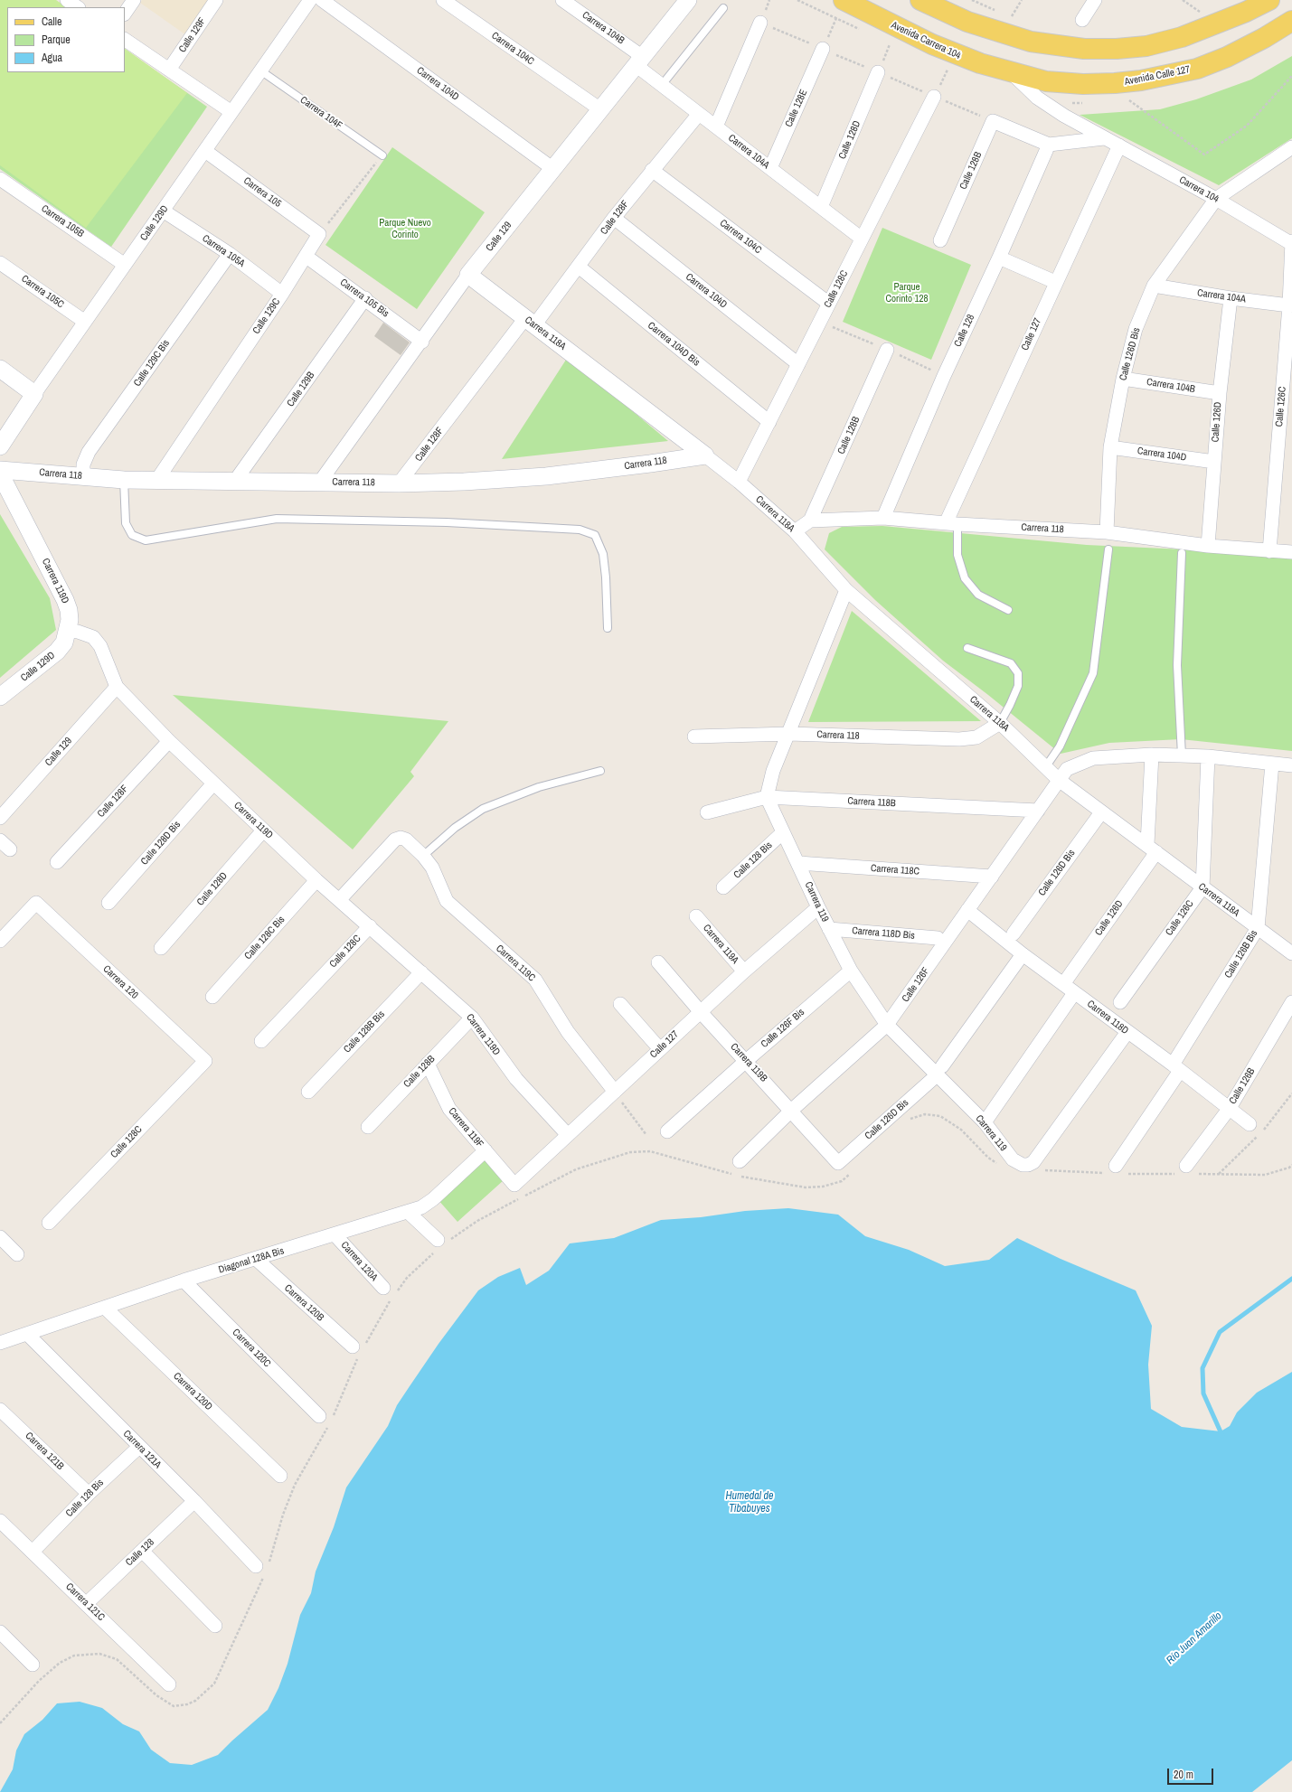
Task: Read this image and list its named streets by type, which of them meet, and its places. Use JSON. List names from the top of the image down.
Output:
{
  "streets": {
    "main road": ["Avenida Carrera 104", "Avenida Calle 127"],
    "street": [
      "Carrera 104B",
      "Calle 129F",
      "Carrera 104C",
      "Carrera 104D",
      "Calle 128E",
      "Calle 128D",
      "Carrera 104A",
      "Calle 128B",
      "Carrera 104",
      "Carrera 105",
      "Calle 128F",
      "Carrera 105B",
      "Calle 129D",
      "Calle 129",
      "Carrera 105A",
      "Calle 128C",
      "Carrera 105C",
      "Carrera 105 Bis",
      "Calle 129C",
      "Calle 128",
      "Carrera 118A",
      "Calle 127",
      "Carrera 104D Bis",
      "Calle 126D Bis",
      "Calle 129C Bis",
      "Calle 129B",
      "Calle 126C",
      "Calle 126D",
      "Carrera 118",
      "Carrera 119D",
      "Carrera 118B",
      "Calle 128D Bis",
      "Calle 128 Bis",
      "Carrera 118C",
      "Carrera 119",
      "Carrera 118D Bis",
      "Calle 128C Bis",
      "Carrera 119A",
      "Calle 126B Bis",
      "Carrera 119C",
      "Carrera 120",
      "Calle 126F",
      "Carrera 118D",
      "Calle 126F Bis",
      "Calle 128B Bis",
      "Carrera 119B",
      "Calle 126B",
      "Carrera 119F",
      "Diagonal 128A Bis",
      "Carrera 120A",
      "Carrera 120B",
      "Carrera 120C",
      "Carrera 120D",
      "Carrera 121A",
      "Carrera 121B",
      "Carrera 121C"
    ],
    "lane": ["Carrera 104F"]
  },
  "crossings": [
    ["Carrera 104B", "Carrera 104A"],
    ["Carrera 104B", "Calle 129"],
    ["Carrera 104B", "Calle 126D Bis"],
    ["Carrera 104B", "Calle 126D"],
    ["Avenida Carrera 104", "Avenida Calle 127"],
    ["Avenida Carrera 104", "Carrera 104"],
    ["Carrera 104C", "Calle 128F"],
    ["Carrera 104C", "Calle 129"],
    ["Carrera 104C", "Calle 128C"],
    ["Avenida Calle 127", "Carrera 104"],
    ["Carrera 104D", "Calle 128F"],
    ["Carrera 104D", "Calle 129"],
    ["Carrera 104D", "Calle 128C"],
    ["Carrera 104D", "Calle 126D Bis"],
    ["Carrera 104D", "Calle 126D"],
    ["Calle 128E", "Carrera 104A"],
    ["Carrera 104F", "Calle 129D"],
    ["Calle 128D", "Carrera 104A"],
    ["Calle 128D", "Carrera 119D"],
    ["Carrera 104A", "Calle 128F"],
    ["Carrera 104A", "Calle 129"],
    ["Carrera 104A", "Calle 128C"],
    ["Carrera 104A", "Calle 126D Bis"],
    ["Carrera 104A", "Calle 126C"],
    ["Carrera 104A", "Calle 126D"],
    ["Calle 128B", "Carrera 104"],
    ["Calle 128B", "Carrera 118"],
    ["Calle 128B", "Carrera 119D"],
    ["Calle 128B", "Carrera 119F"],
    ["Carrera 104", "Calle 128"],
    ["Carrera 104", "Calle 127"],
    ["Carrera 104", "Calle 126D Bis"],
    ["Carrera 104", "Calle 126C"],
    ["Carrera 105", "Calle 129D"],
    ["Carrera 105", "Calle 129C"],
    ["Calle 128F", "Carrera 118A"],
    ["Calle 128F", "Carrera 104D Bis"],
    ["Calle 128F", "Carrera 118"],
    ["Calle 128F", "Carrera 119D"],
    ["Carrera 105B", "Calle 129D"],
    ["Calle 129D", "Carrera 105A"],
    ["Calle 129D", "Carrera 105C"],
    ["Calle 129D", "Carrera 119D"],
    ["Calle 129", "Carrera 105 Bis"],
    ["Calle 129", "Carrera 118A"],
    ["Calle 129", "Carrera 118"],
    ["Calle 129", "Carrera 119D"],
    ["Carrera 105A", "Calle 129C"],
    ["Carrera 105A", "Calle 129C Bis"],
    ["Calle 128C", "Carrera 118A"],
    ["Calle 128C", "Carrera 104D Bis"],
    ["Calle 128C", "Carrera 119D"],
    ["Calle 128C", "Carrera 120"],
    ["Carrera 105 Bis", "Calle 129C"],
    ["Carrera 105 Bis", "Calle 129B"],
    ["Calle 129C", "Carrera 118"],
    ["Calle 128", "Carrera 118"],
    ["Calle 128", "Carrera 121A"],
    ["Calle 128", "Carrera 121C"],
    ["Carrera 118A", "Calle 126D Bis"],
    ["Carrera 118A", "Calle 126C"],
    ["Carrera 118A", "Calle 126D"],
    ["Carrera 118A", "Carrera 118"],
    ["Carrera 118A", "Calle 126B Bis"],
    ["Carrera 118A", "Calle 126F"],
    ["Calle 127", "Carrera 118"],
    ["Calle 127", "Carrera 119D"],
    ["Calle 127", "Carrera 119"],
    ["Calle 127", "Carrera 119A"],
    ["Calle 127", "Carrera 119C"],
    ["Calle 127", "Carrera 119B"],
    ["Calle 127", "Carrera 119F"],
    ["Calle 126D Bis", "Carrera 118"],
    ["Calle 126D Bis", "Carrera 119"],
    ["Calle 126D Bis", "Carrera 118D"],
    ["Calle 126D Bis", "Carrera 119B"],
    ["Calle 129C Bis", "Carrera 118"],
    ["Calle 129B", "Carrera 118"],
    ["Calle 126C", "Carrera 118"],
    ["Calle 126D", "Carrera 118"],
    ["Calle 126D", "Carrera 118D"],
    ["Carrera 119D", "Calle 128D Bis"],
    ["Carrera 119D", "Calle 128C Bis"],
    ["Carrera 119D", "Carrera 119C"],
    ["Carrera 119D", "Calle 128B Bis"],
    ["Carrera 118B", "Carrera 119"],
    ["Carrera 118B", "Calle 126F"],
    ["Calle 128 Bis", "Carrera 119"],
    ["Calle 128 Bis", "Carrera 121A"],
    ["Calle 128 Bis", "Carrera 121B"],
    ["Calle 128 Bis", "Carrera 121C"],
    ["Carrera 118C", "Carrera 119"],
    ["Carrera 118C", "Calle 126F"],
    ["Carrera 119", "Carrera 118D Bis"],
    ["Carrera 119", "Calle 126F"],
    ["Carrera 119", "Carrera 118D"],
    ["Carrera 119", "Calle 126F Bis"],
    ["Calle 126B Bis", "Carrera 118D"],
    ["Calle 126F", "Carrera 118D"],
    ["Calle 126F", "Carrera 119B"],
    ["Carrera 118D", "Calle 126B"],
    ["Calle 126F Bis", "Carrera 119B"],
    ["Carrera 119F", "Diagonal 128A Bis"],
    ["Diagonal 128A Bis", "Carrera 120A"],
    ["Diagonal 128A Bis", "Carrera 120B"],
    ["Diagonal 128A Bis", "Carrera 120C"],
    ["Diagonal 128A Bis", "Carrera 120D"],
    ["Diagonal 128A Bis", "Carrera 121A"]
  ],
  "water": ["Humedal de Tibabuyes", "Río Juan Amarillo"],
  "parks": ["Parque Nuevo Corinto", "Parque Corinto 128"],
  "legend": ["Calle", "Parque", "Agua"],
  "scale_bar": "20 m"
}
